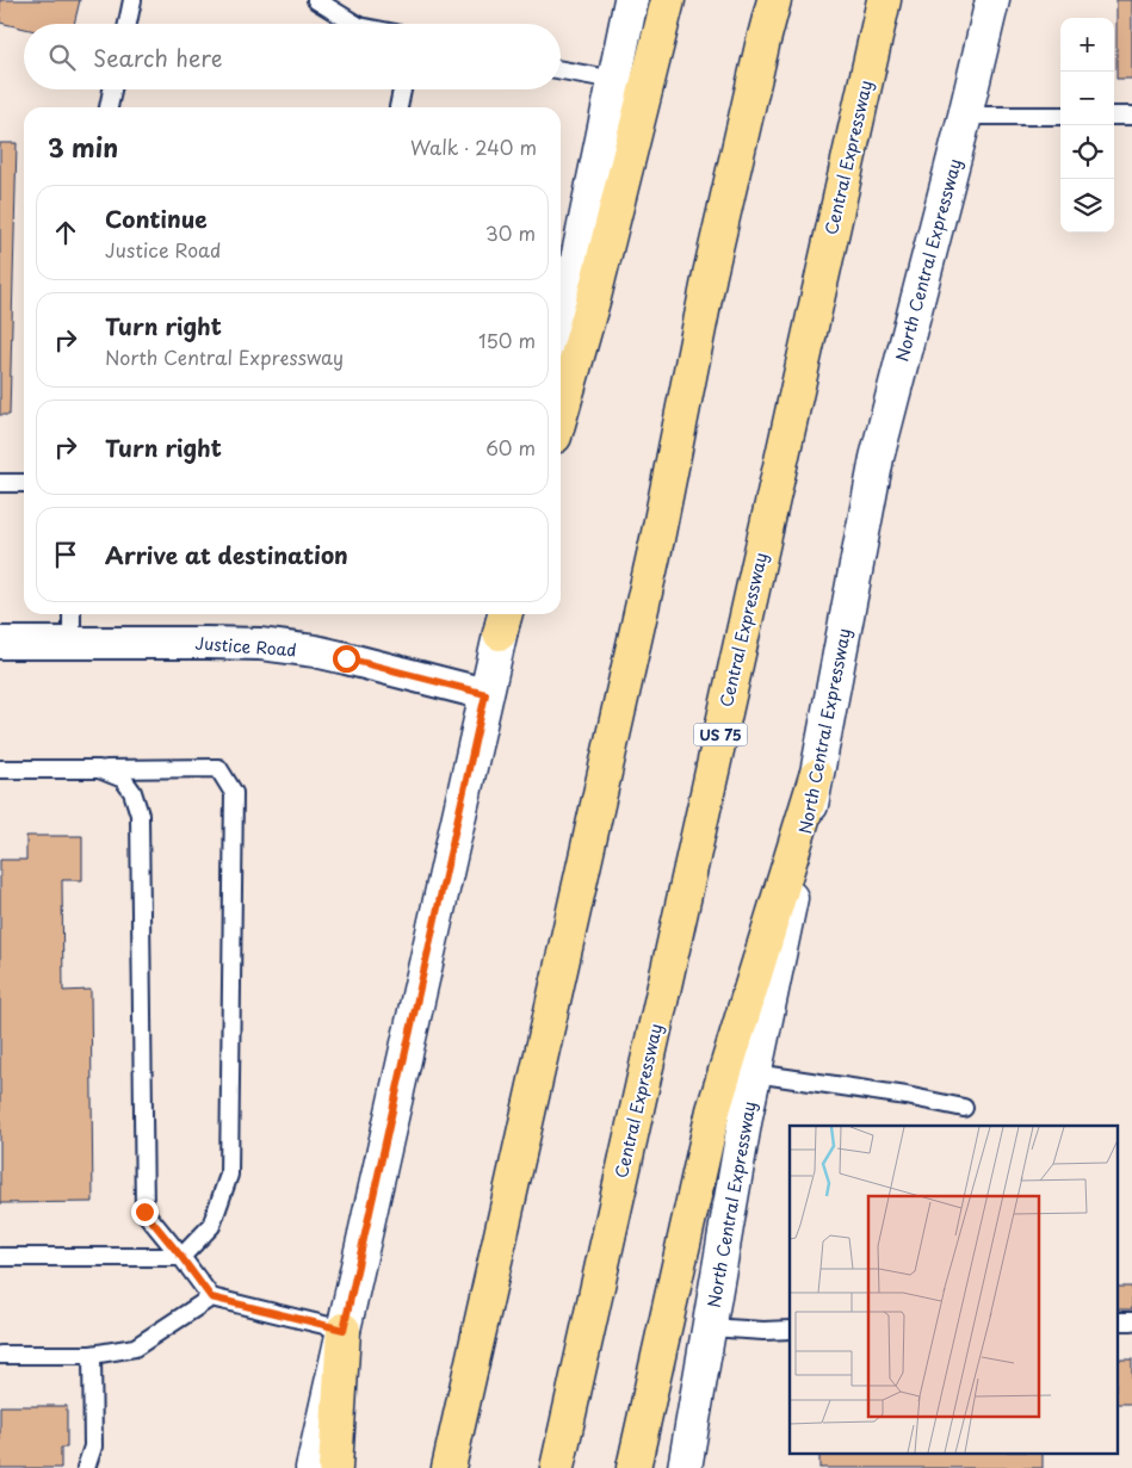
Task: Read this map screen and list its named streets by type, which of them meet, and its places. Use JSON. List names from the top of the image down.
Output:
{
  "streets": {
    "highway": ["Central Expressway", "US 75"],
    "main road": ["North Central Expressway"],
    "street": ["Justice Road"]
  },
  "page": {
    "map_buttons": ["+", "−"],
    "search": "Search here",
    "heading": ["3 min", "Walk · 240 m"],
    "list": [
      ["Continue", "Justice Road", "30 m"],
      ["Turn right", "North Central Expressway", "150 m"],
      ["Turn right", "60 m"],
      "Arrive at destination"
    ]
  }
}
